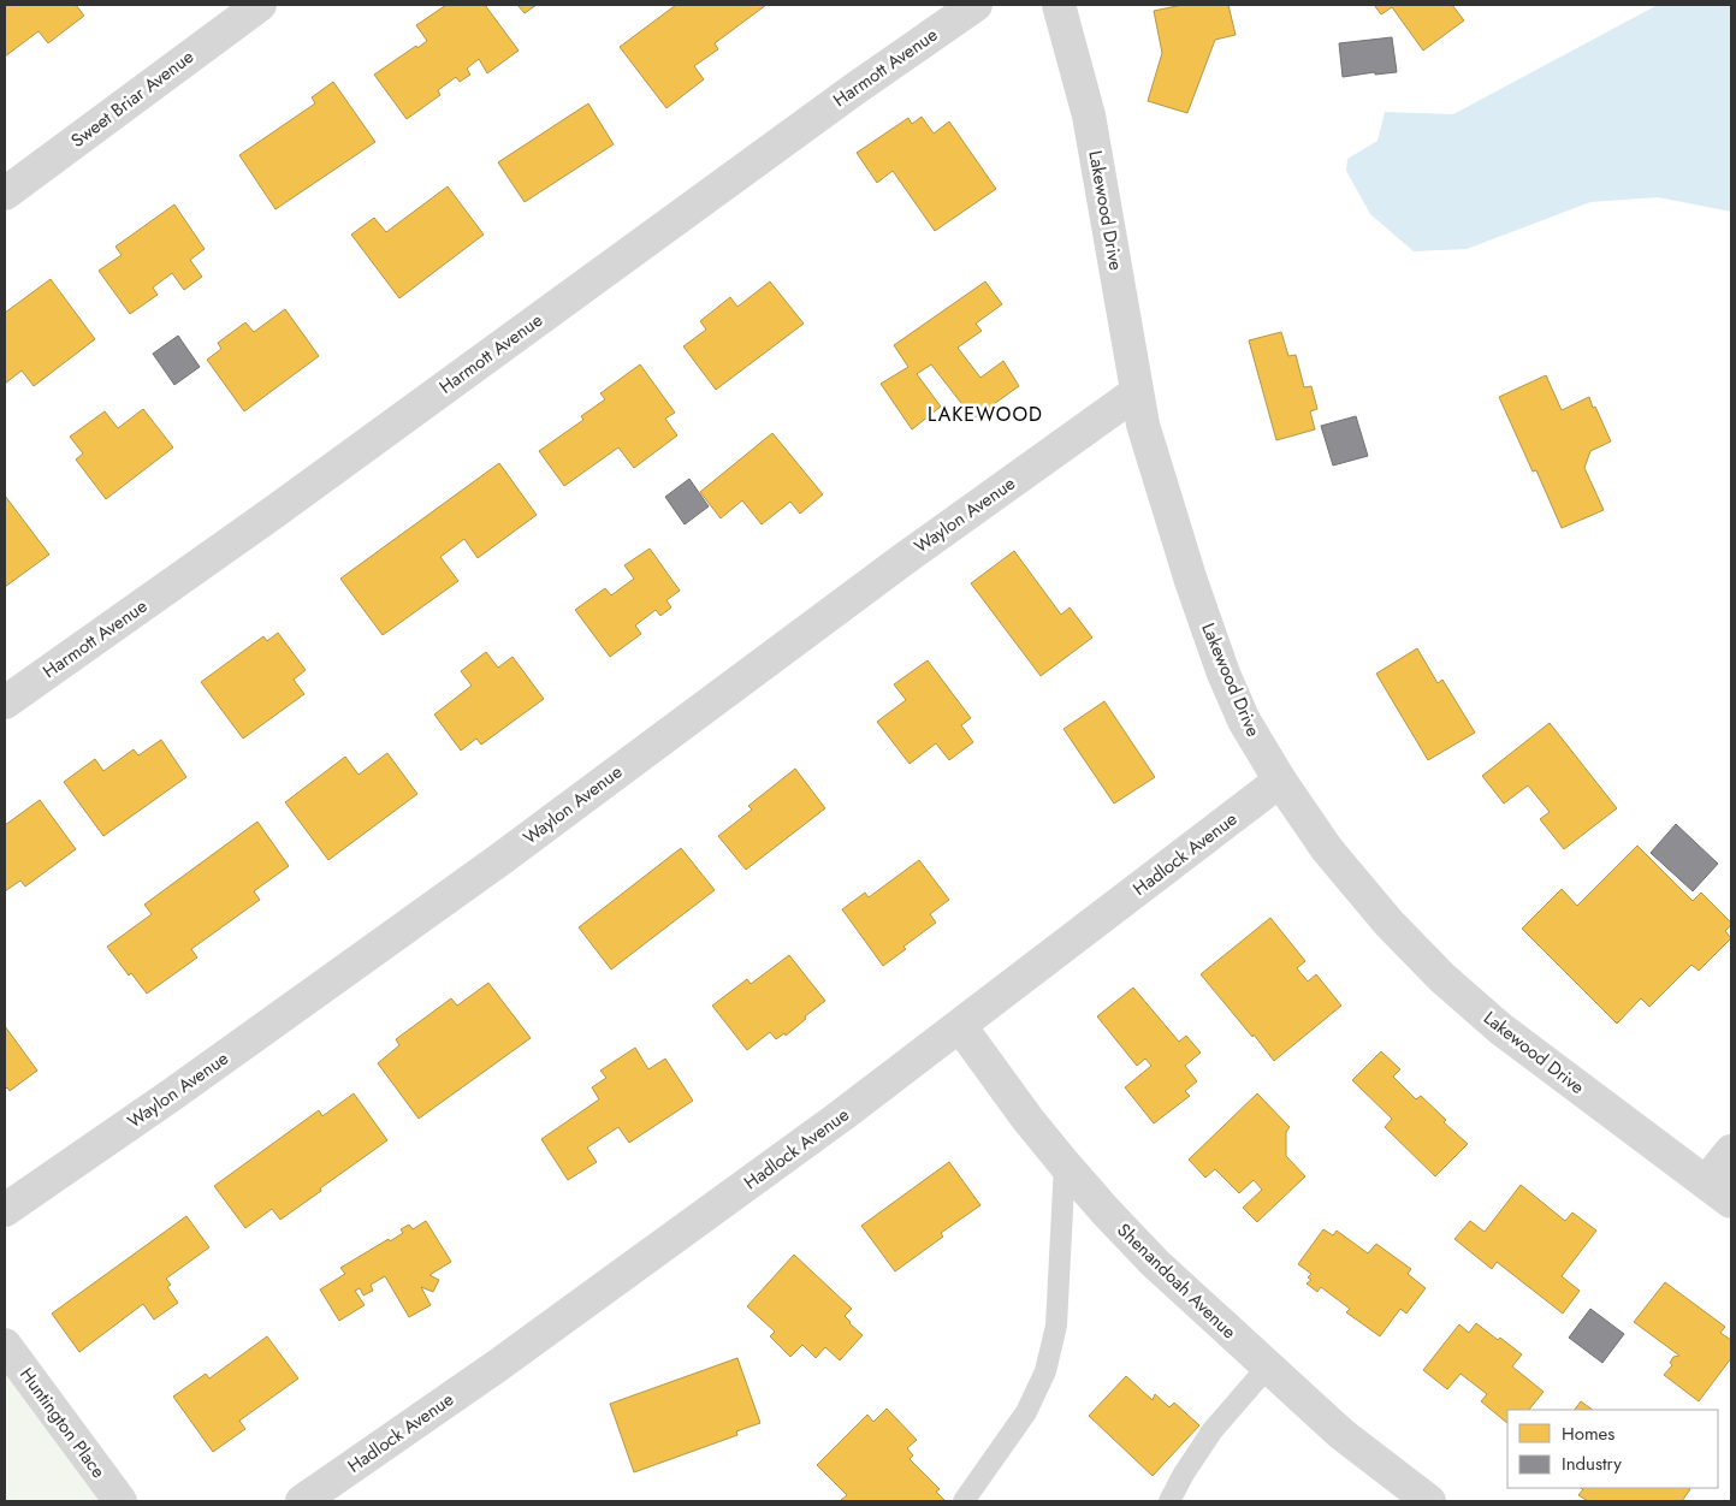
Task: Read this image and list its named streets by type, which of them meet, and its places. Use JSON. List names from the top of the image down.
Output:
{
  "streets": {
    "street": [
      "Harmott Avenue",
      "Sweet Briar Avenue",
      "Lakewood Drive",
      "Waylon Avenue",
      "Hadlock Avenue",
      "Shenandoah Avenue",
      "Huntington Place"
    ]
  },
  "crossings": [
    ["Lakewood Drive", "Waylon Avenue"],
    ["Lakewood Drive", "Hadlock Avenue"],
    ["Hadlock Avenue", "Shenandoah Avenue"]
  ],
  "districts": ["LAKEWOOD"],
  "legend": ["Homes", "Industry"]
}
